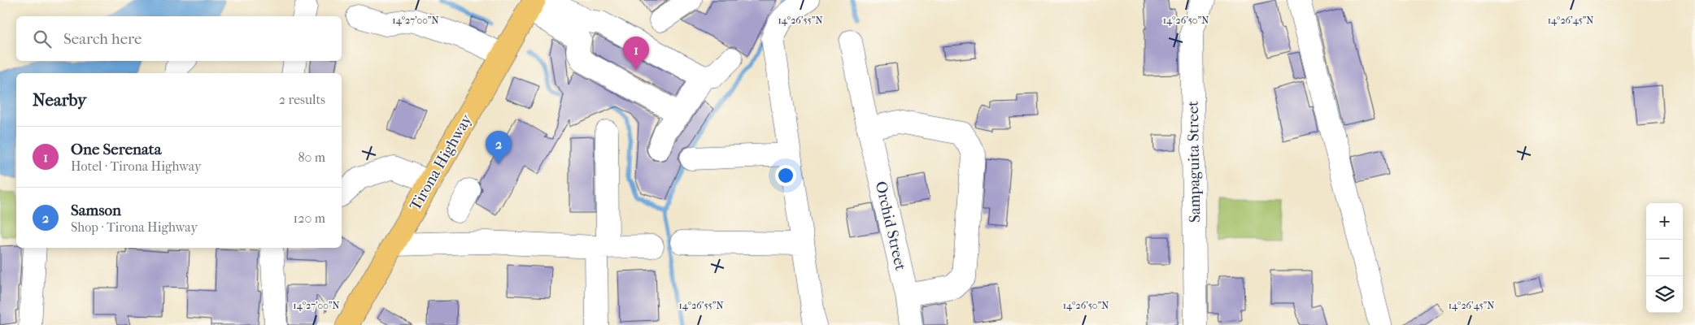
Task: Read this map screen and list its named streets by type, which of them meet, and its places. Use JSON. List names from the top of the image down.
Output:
{
  "streets": {
    "main road": ["Tirona Highway"],
    "street": ["Sampaguita Street", "Orchid Street"]
  },
  "page": {
    "search": "Search here",
    "pins": ["1", "2"],
    "heading": ["Nearby", "2 results"],
    "list": [
      {
        "mark": "1",
        "name": "One Serenata",
        "note": "Hotel · Tirona Highway",
        "value": "80 m"
      },
      {
        "mark": "2",
        "name": "Samson",
        "note": "Shop · Tirona Highway",
        "value": "120 m"
      }
    ],
    "map_buttons": ["+", "−"]
  },
  "coordinates": [
    "14°27'00\"N",
    "14°26'55\"N",
    "14°26'50\"N",
    "14°26'45\"N"
  ]
}
